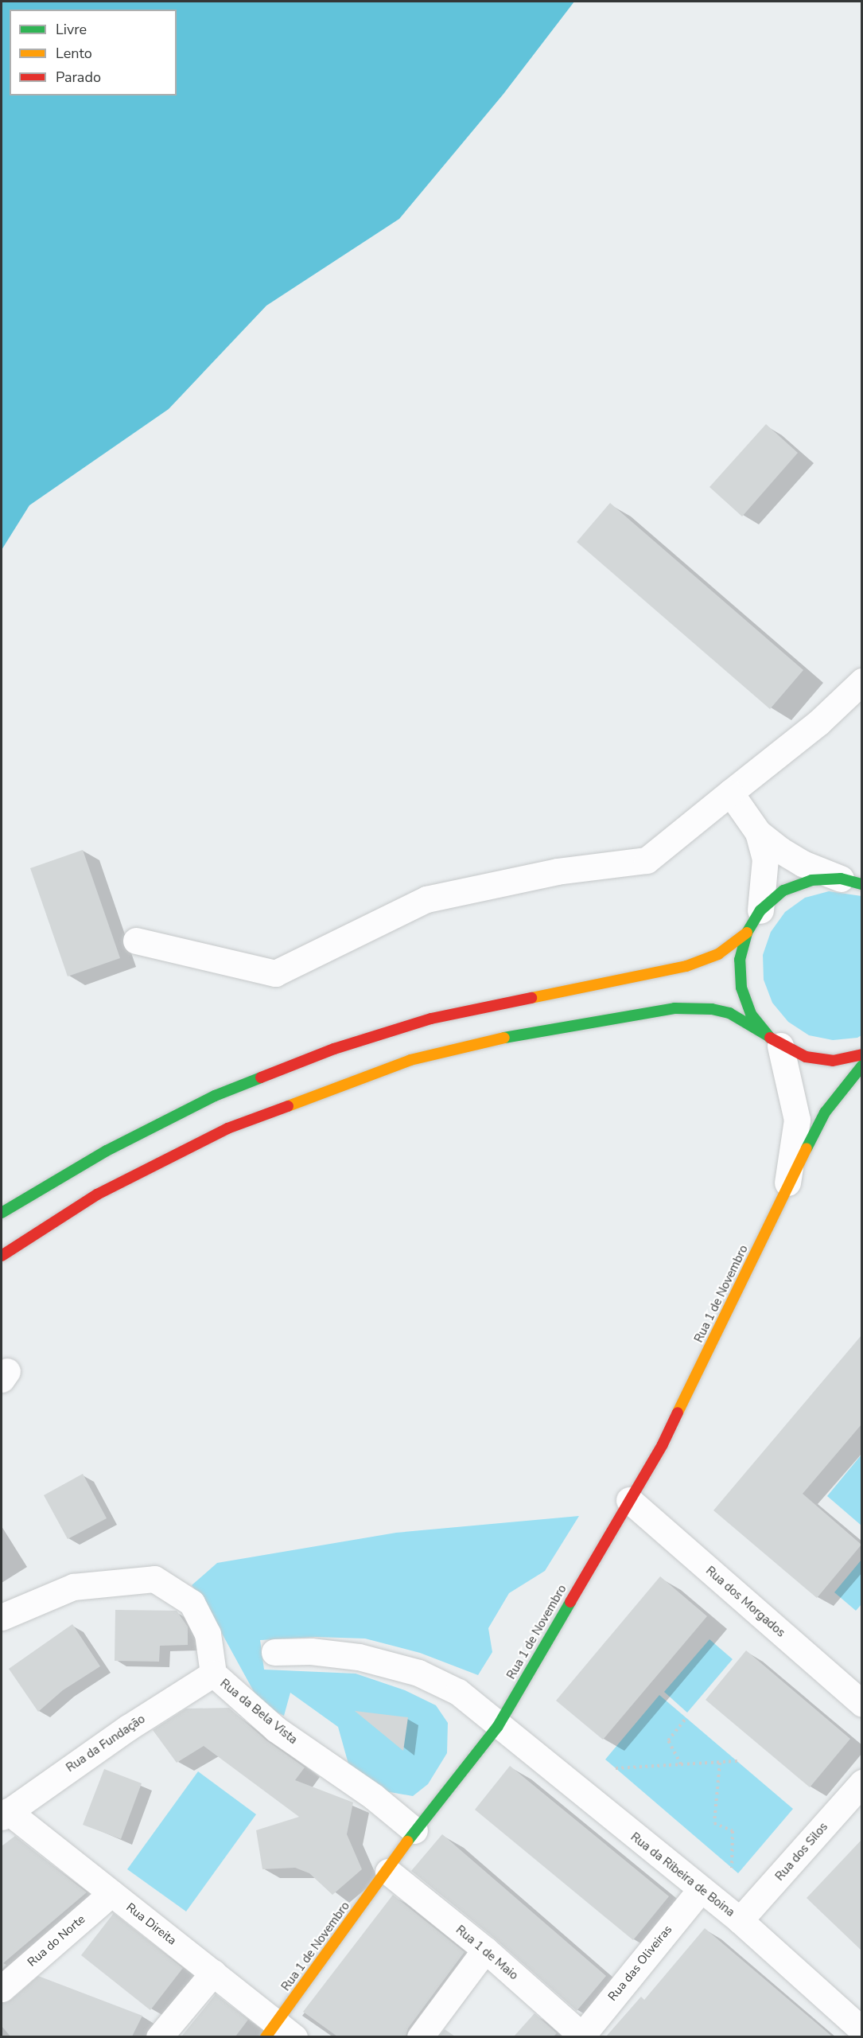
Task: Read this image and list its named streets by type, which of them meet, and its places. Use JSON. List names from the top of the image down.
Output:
{
  "streets": {
    "main road": ["Rua 1 de Novembro"],
    "street": [
      "Rua dos Morgados",
      "Rua da Bela Vista",
      "Rua da Fundação",
      "Rua dos Silos",
      "Rua da Ribeira de Boina",
      "Rua Direita",
      "Rua do Norte",
      "Rua 1 de Maio",
      "Rua das Oliveiras"
    ]
  },
  "crossings": [
    ["Rua 1 de Novembro", "Rua dos Morgados"],
    ["Rua 1 de Novembro", "Rua da Bela Vista"],
    ["Rua 1 de Novembro", "Rua da Ribeira de Boina"],
    ["Rua 1 de Novembro", "Rua Direita"],
    ["Rua 1 de Novembro", "Rua 1 de Maio"],
    ["Rua da Bela Vista", "Rua da Fundação"],
    ["Rua da Fundação", "Rua Direita"],
    ["Rua dos Silos", "Rua da Ribeira de Boina"],
    ["Rua da Ribeira de Boina", "Rua das Oliveiras"],
    ["Rua Direita", "Rua do Norte"],
    ["Rua 1 de Maio", "Rua das Oliveiras"]
  ],
  "legend": ["Livre", "Lento", "Parado"]
}
